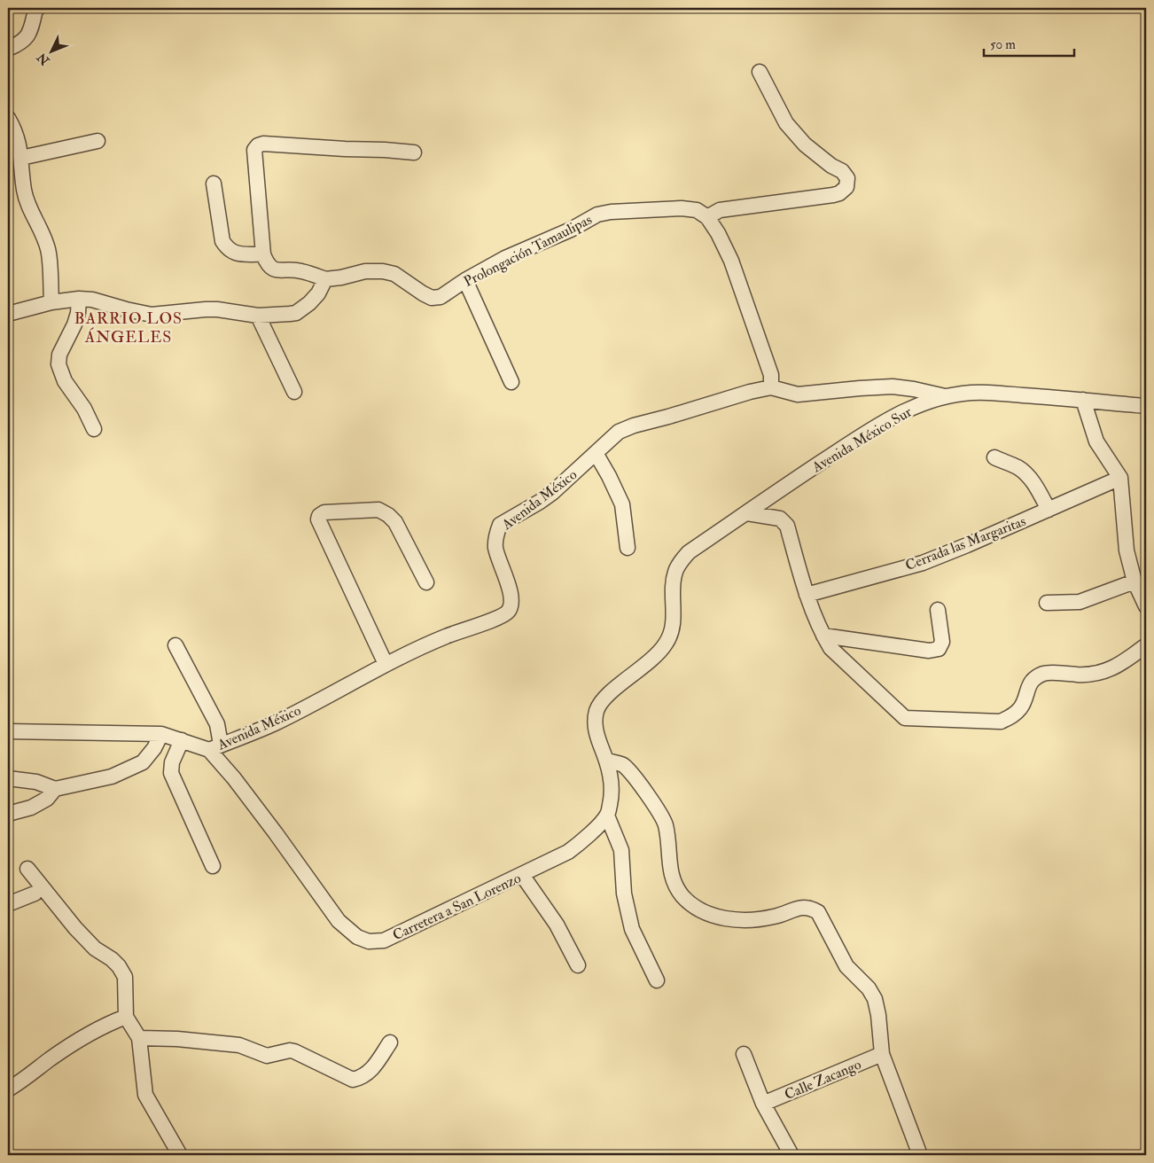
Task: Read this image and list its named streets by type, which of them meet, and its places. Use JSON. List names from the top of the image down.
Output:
{
  "streets": {
    "street": [
      "Prolongación Tamaulipas",
      "Avenida México Sur",
      "Avenida México",
      "Cerrada las Margaritas",
      "Carretera a San Lorenzo",
      "Calle Zacango"
    ]
  },
  "crossings": [
    ["Avenida México Sur", "Avenida México"],
    ["Avenida México", "Carretera a San Lorenzo"]
  ],
  "districts": ["BARRIO LOS ÁNGELES"],
  "scale_bar": "50 m",
  "north": "bottom left"
}
